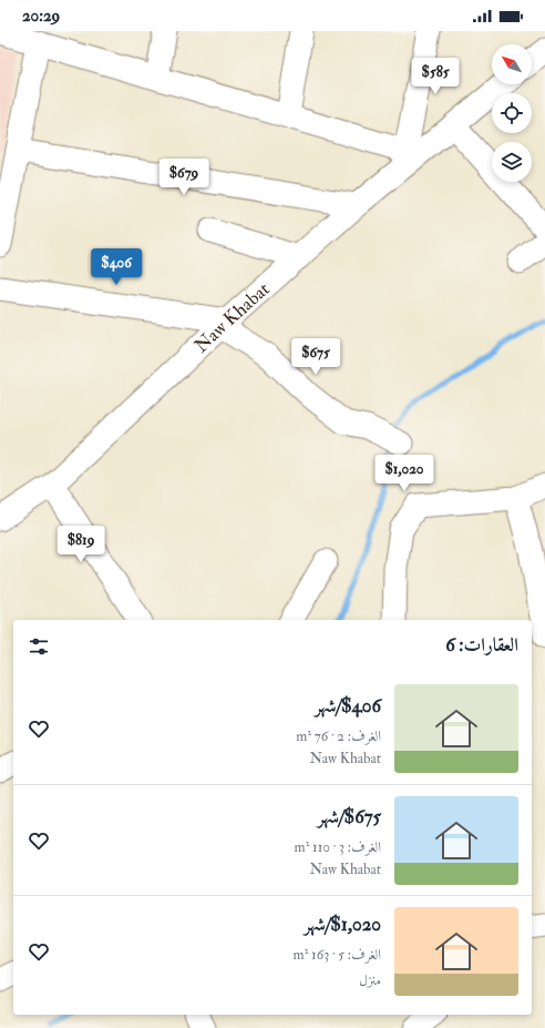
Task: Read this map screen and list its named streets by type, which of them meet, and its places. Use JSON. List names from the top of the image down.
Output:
{
  "streets": {
    "street": ["Naw Khabat"]
  },
  "north": "top left",
  "page": {
    "status": "20:29",
    "price": [
      "$585",
      "$679",
      "$406",
      "$675",
      "$1,020",
      "$819"
    ],
    "heading": "العقارات: 6",
    "list": [
      {
        "name": "$406/شهر",
        "note": "الغرف: 2 · 76 m² · Naw Khabat"
      },
      {
        "name": "$675/شهر",
        "note": "الغرف: 3 · 110 m² · Naw Khabat"
      },
      {
        "name": "$1,020/شهر",
        "note": "الغرف: 5 · 163 m² · منزل"
      }
    ]
  }
}
